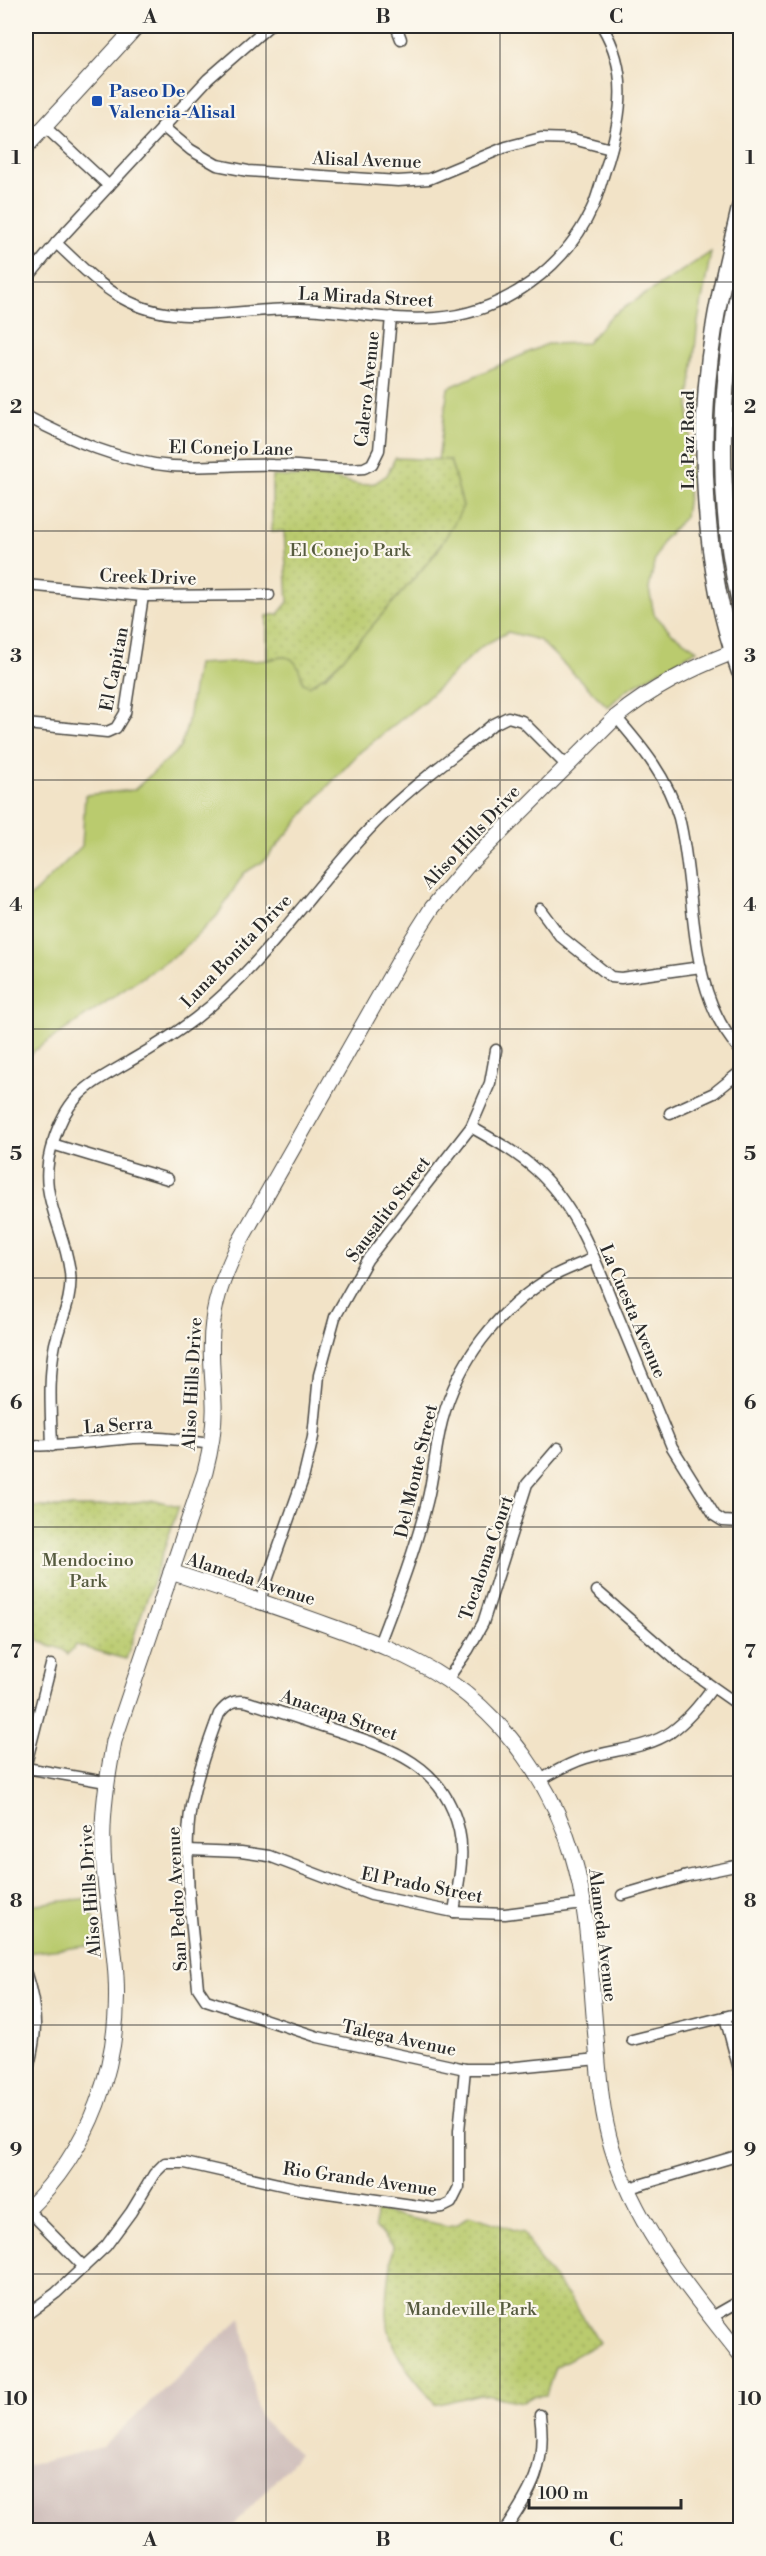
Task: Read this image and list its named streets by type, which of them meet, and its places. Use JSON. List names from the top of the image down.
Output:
{
  "streets": {
    "main road": ["La Paz Road"],
    "street": [
      "Alisal Avenue",
      "La Mirada Street",
      "Calero Avenue",
      "El Conejo Lane",
      "Creek Drive",
      "El Capitan",
      "Aliso Hills Drive",
      "Luna Bonita Drive",
      "Sausalito Street",
      "La Cuesta Avenue",
      "La Serra",
      "Del Monte Street",
      "Tocaloma Court",
      "Alameda Avenue",
      "Anacapa Street",
      "El Prado Street",
      "San Pedro Avenue",
      "Talega Avenue",
      "Rio Grande Avenue"
    ]
  },
  "crossings": [
    ["Alisal Avenue", "La Mirada Street"],
    ["La Mirada Street", "Calero Avenue"],
    ["Calero Avenue", "El Conejo Lane"],
    ["La Paz Road", "Aliso Hills Drive"],
    ["Creek Drive", "El Capitan"],
    ["Aliso Hills Drive", "Luna Bonita Drive"],
    ["Aliso Hills Drive", "La Serra"],
    ["Aliso Hills Drive", "Alameda Avenue"],
    ["Luna Bonita Drive", "La Serra"],
    ["Sausalito Street", "La Cuesta Avenue"],
    ["Sausalito Street", "Alameda Avenue"],
    ["La Cuesta Avenue", "Del Monte Street"],
    ["Del Monte Street", "Alameda Avenue"],
    ["Tocaloma Court", "Alameda Avenue"],
    ["Alameda Avenue", "El Prado Street"],
    ["Alameda Avenue", "Talega Avenue"],
    ["Anacapa Street", "El Prado Street"],
    ["Anacapa Street", "San Pedro Avenue"],
    ["El Prado Street", "San Pedro Avenue"],
    ["San Pedro Avenue", "Talega Avenue"],
    ["Talega Avenue", "Rio Grande Avenue"]
  ],
  "parks": ["El Conejo Park", "Mendocino Park", "Mandeville Park"],
  "places": {
    "transit": ["Paseo De Valencia-Alisal"]
  },
  "scale_bar": "100 m",
  "grid": {
    "columns": ["A", "B", "C"],
    "rows": [
      "1",
      "2",
      "3",
      "4",
      "5",
      "6",
      "7",
      "8",
      "9",
      "10"
    ]
  }
}
